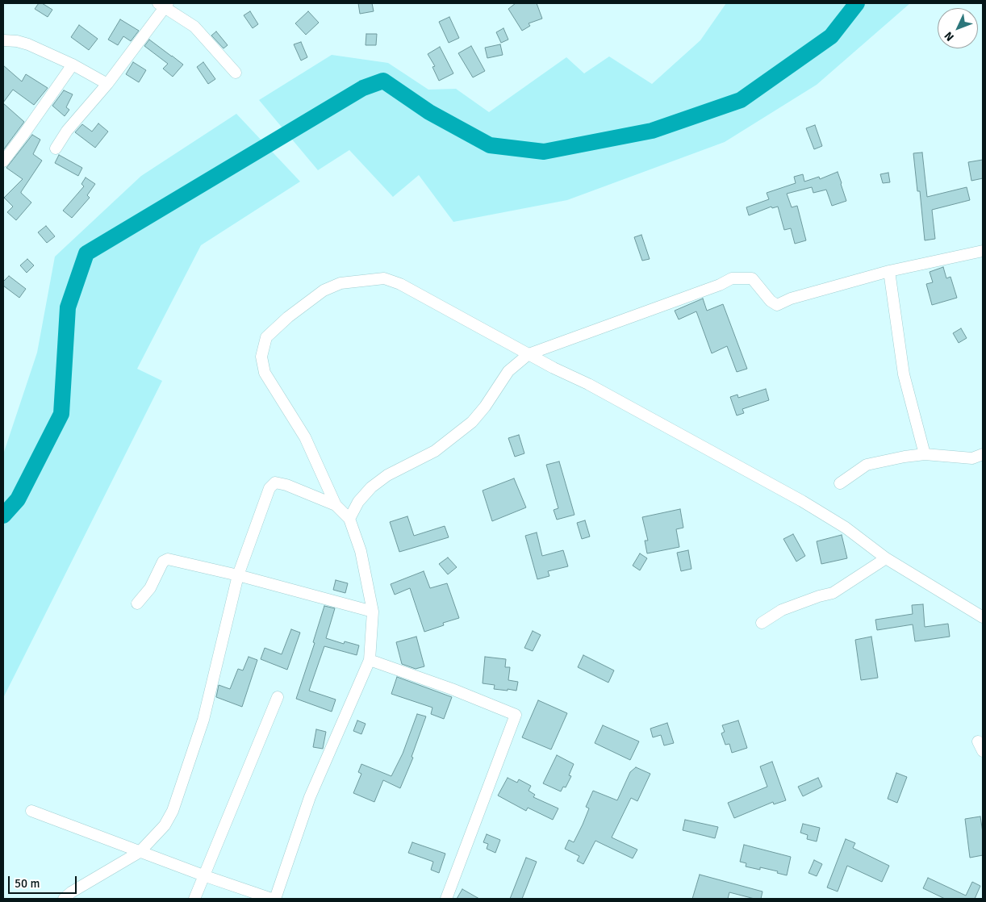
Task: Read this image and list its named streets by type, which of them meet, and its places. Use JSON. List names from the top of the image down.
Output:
{
  "scale_bar": "50 m",
  "north": "bottom left"
}
